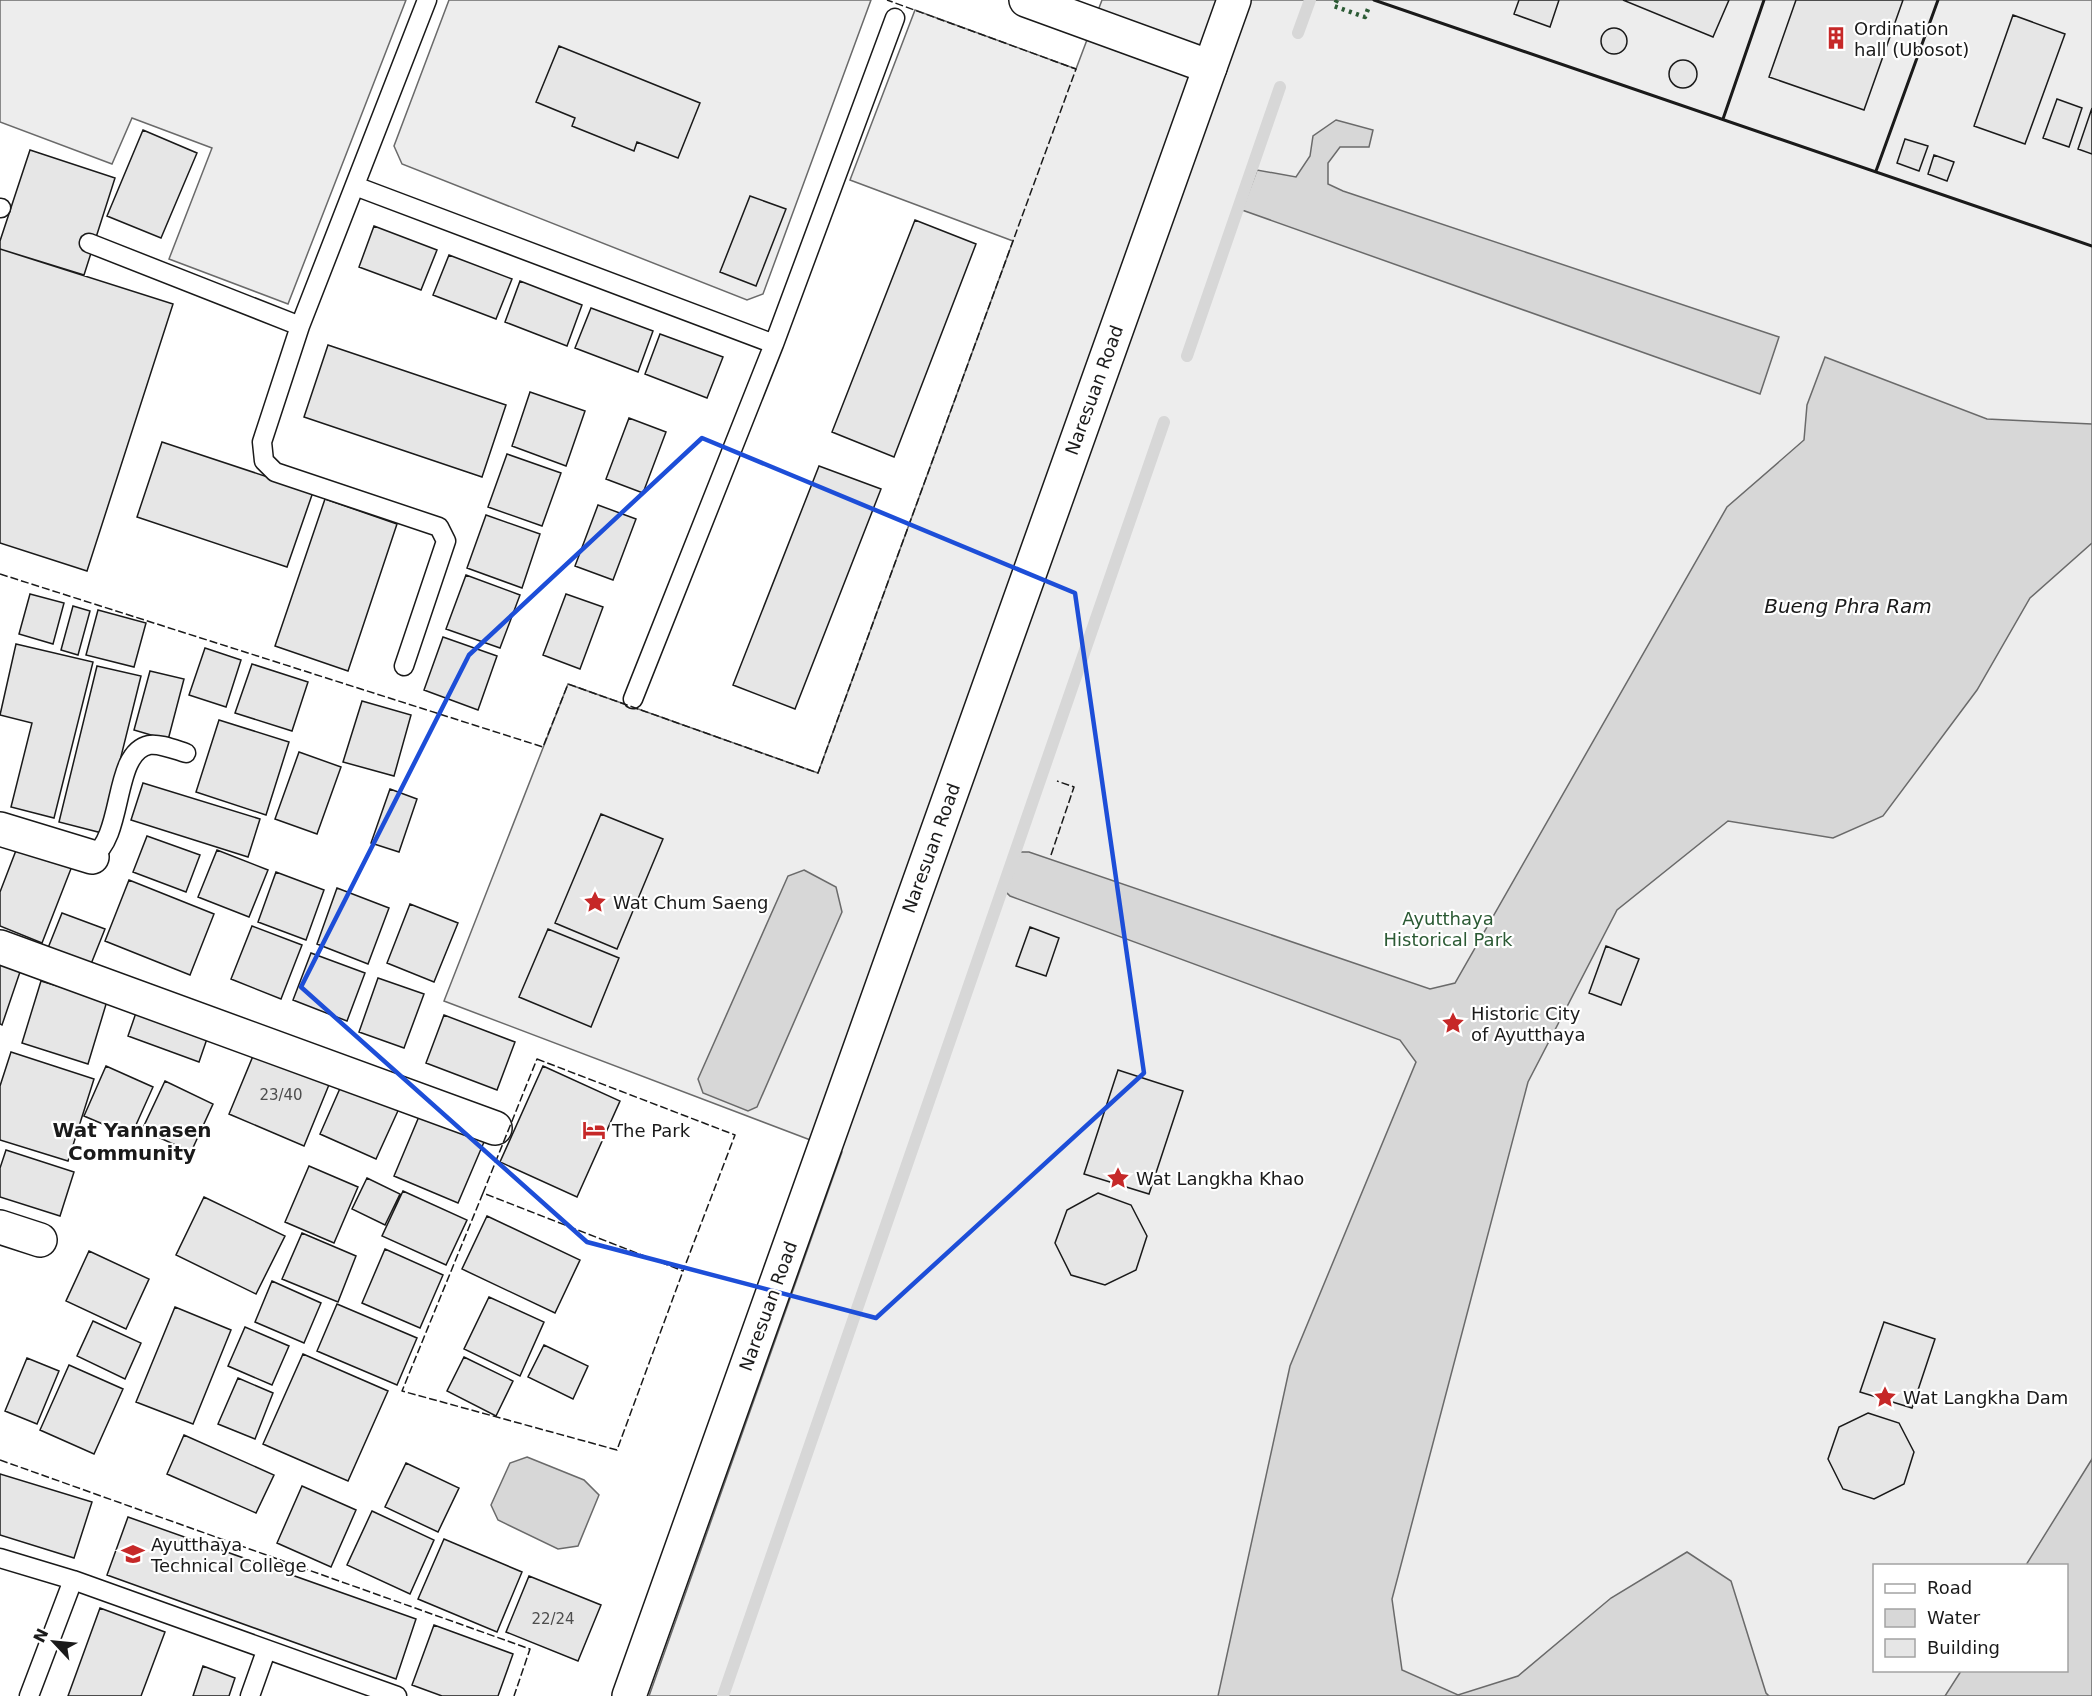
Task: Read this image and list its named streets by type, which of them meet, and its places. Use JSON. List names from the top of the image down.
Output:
{
  "streets": {
    "street": ["Naresuan Road"]
  },
  "districts": ["Wat Yannasen Community"],
  "water": ["Bueng Phra Ram"],
  "parks": ["Ayutthaya Historical Park"],
  "places": {
    "building": ["Ordination hall (Ubosot)"],
    "place": [
      "Wat Chum Saeng",
      "Historic City of Ayutthaya",
      "Wat Langkha Khao",
      "Wat Langkha Dam"
    ],
    "hotel": ["The Park"],
    "school or university": ["Ayutthaya Technical College"]
  },
  "house_numbers": ["23/40", "22/24"],
  "legend": ["Road", "Water", "Building"],
  "north": "top left"
}
